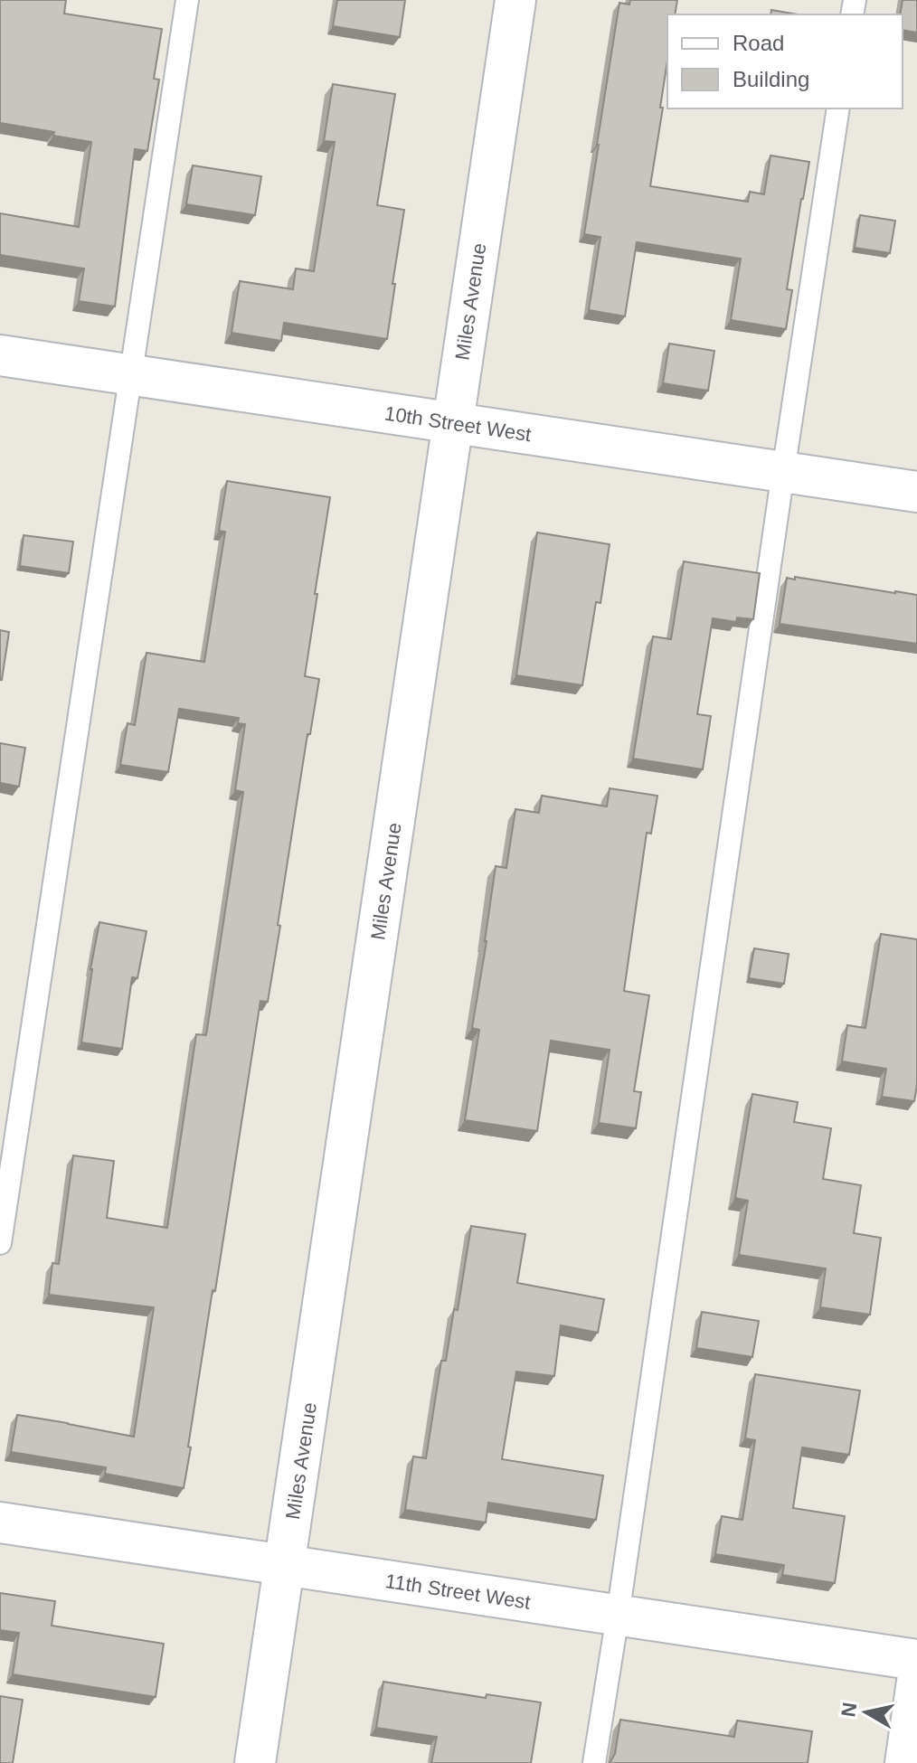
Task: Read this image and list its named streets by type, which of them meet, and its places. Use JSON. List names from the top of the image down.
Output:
{
  "streets": {
    "street": ["Miles Avenue", "10th Street West", "11th Street West"]
  },
  "crossings": [
    ["Miles Avenue", "10th Street West"],
    ["Miles Avenue", "11th Street West"]
  ],
  "legend": ["Road", "Building"],
  "north": "left"
}
